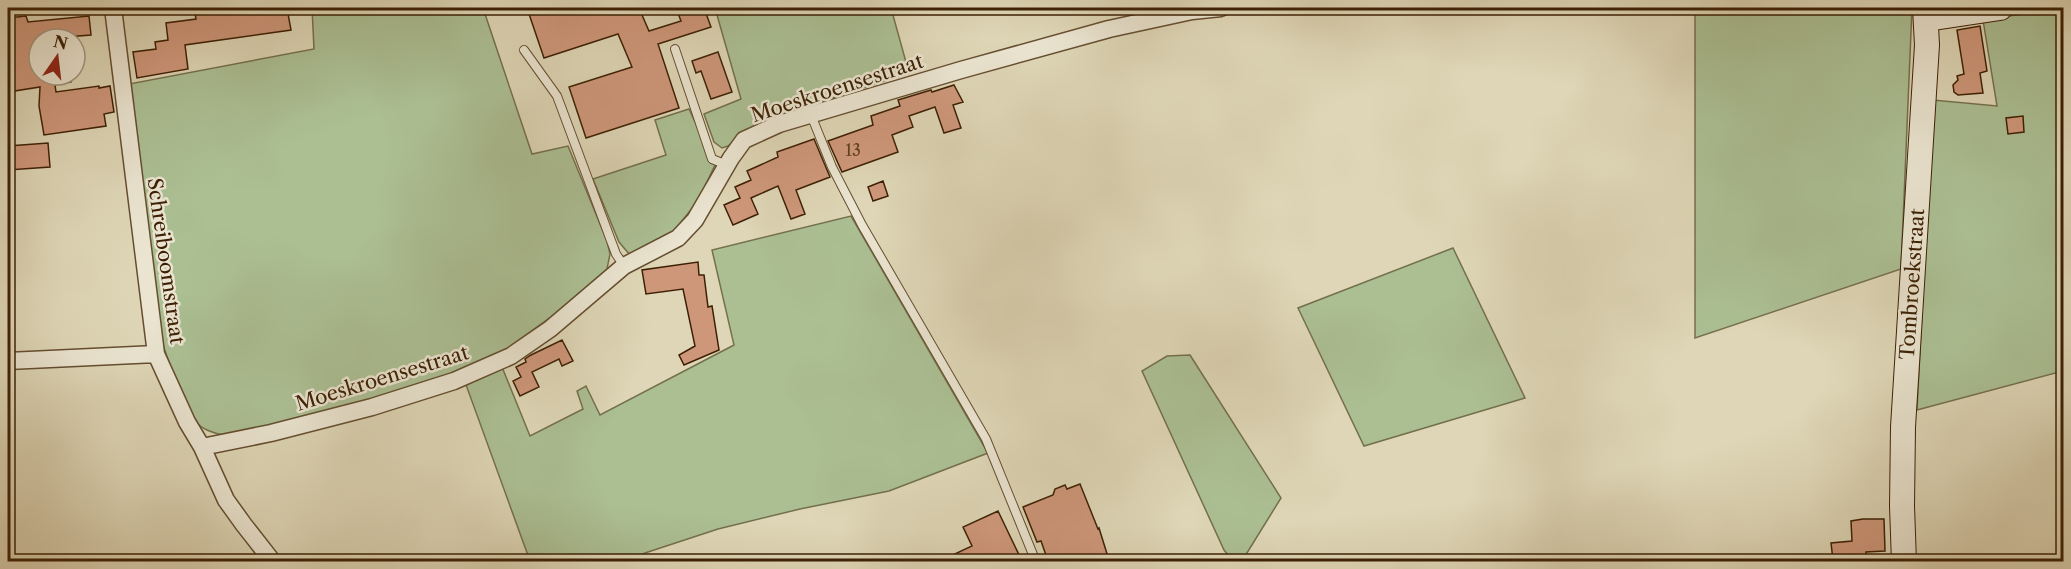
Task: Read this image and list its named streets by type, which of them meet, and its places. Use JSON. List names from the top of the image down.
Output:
{
  "streets": {
    "street": ["Moeskroensestraat", "Schreiboomstraat", "Tombroekstraat"]
  },
  "crossings": [
    ["Moeskroensestraat", "Schreiboomstraat"]
  ],
  "house_numbers": ["13"],
  "north": "top"
}
